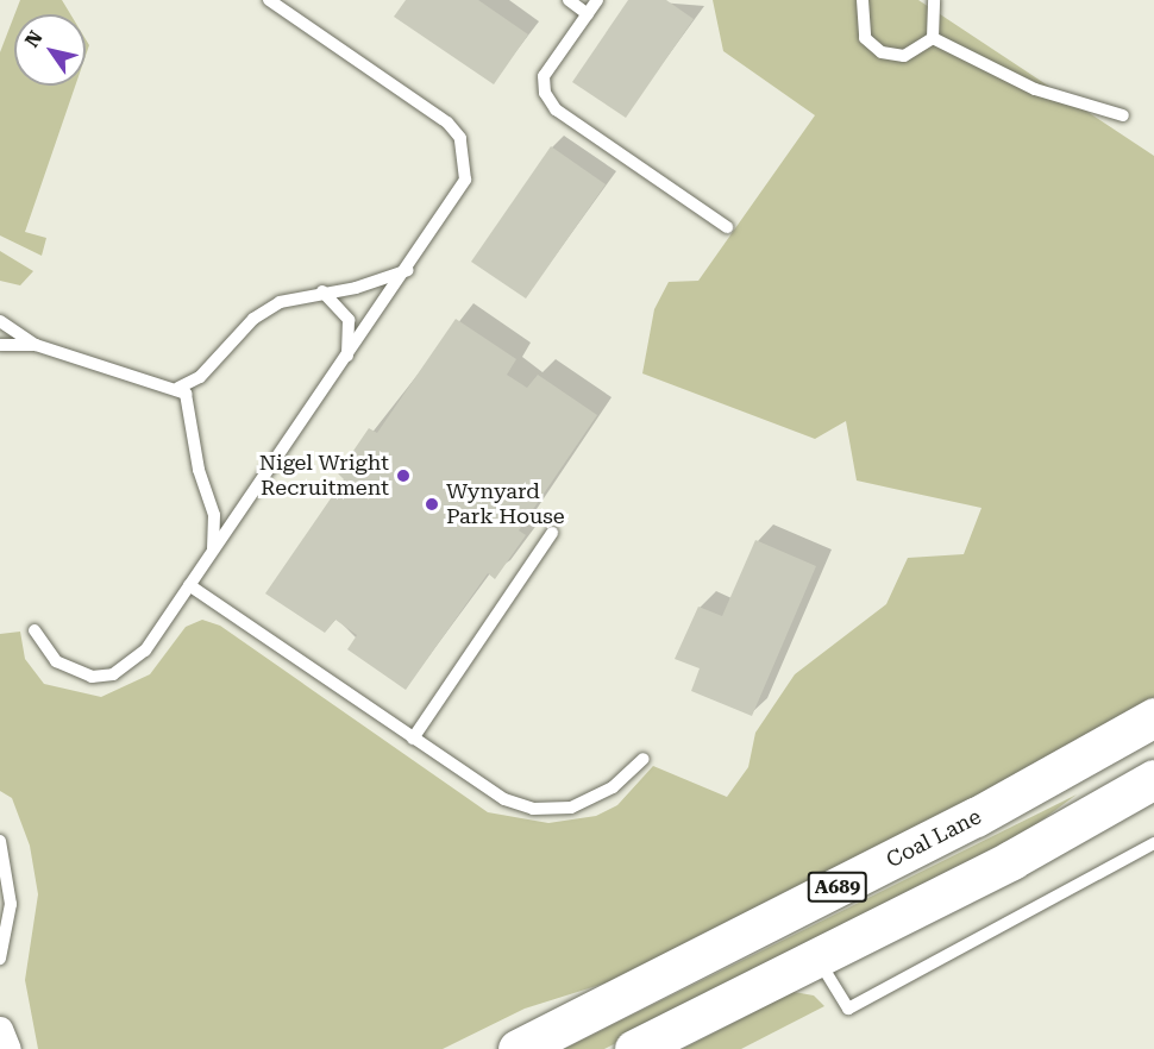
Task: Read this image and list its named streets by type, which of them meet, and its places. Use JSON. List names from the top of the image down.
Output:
{
  "streets": {
    "highway": ["Coal Lane", "A689"]
  },
  "places": ["Nigel Wright Recruitment", "Wynyard Park House"],
  "north": "top left"
}
